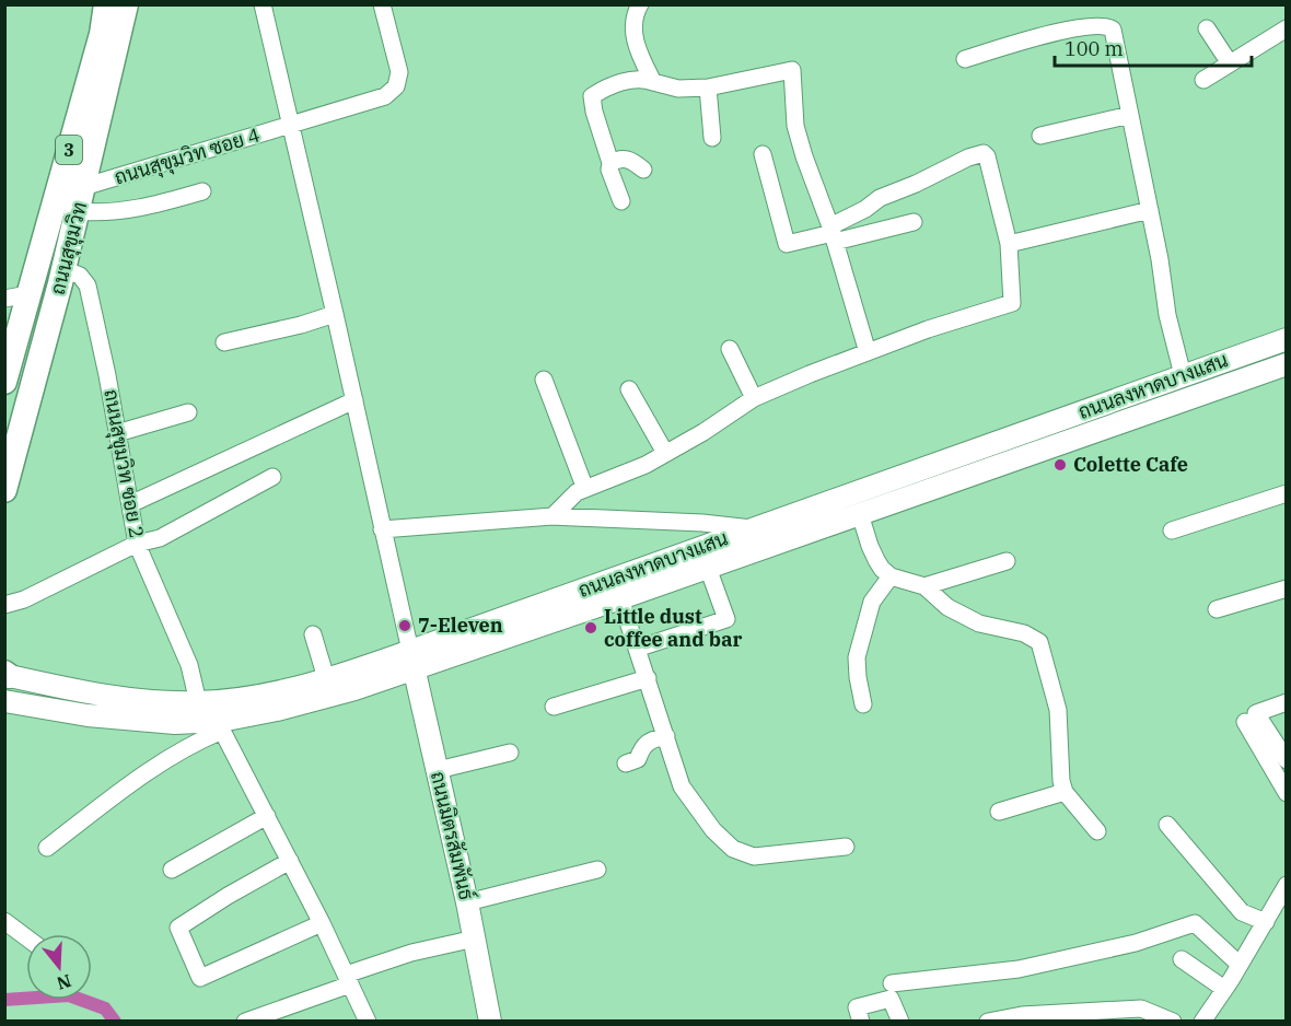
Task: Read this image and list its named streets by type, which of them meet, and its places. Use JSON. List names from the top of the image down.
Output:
{
  "streets": {
    "main road": [
      "3",
      "ถนนสุขุมวิท",
      "ถนนลงหาดบางแสน",
      "ถนนมิตรสัมพันธ์"
    ],
    "street": ["ถนนสุขุมวิท ซอย 4", "ถนนสุขุมวิท ซอย 2"]
  },
  "crossings": [
    ["ถนนสุขุมวิท ซอย 4", "ถนนสุขุมวิท"],
    ["ถนนสุขุมวิท", "ถนนสุขุมวิท ซอย 2"],
    ["ถนนลงหาดบางแสน", "ถนนสุขุมวิท ซอย 2"],
    ["ถนนลงหาดบางแสน", "ถนนมิตรสัมพันธ์"]
  ],
  "places": ["Colette Cafe", "7-Eleven", "Little dust coffee and bar"],
  "scale_bar": "100 m",
  "north": "bottom"
}
